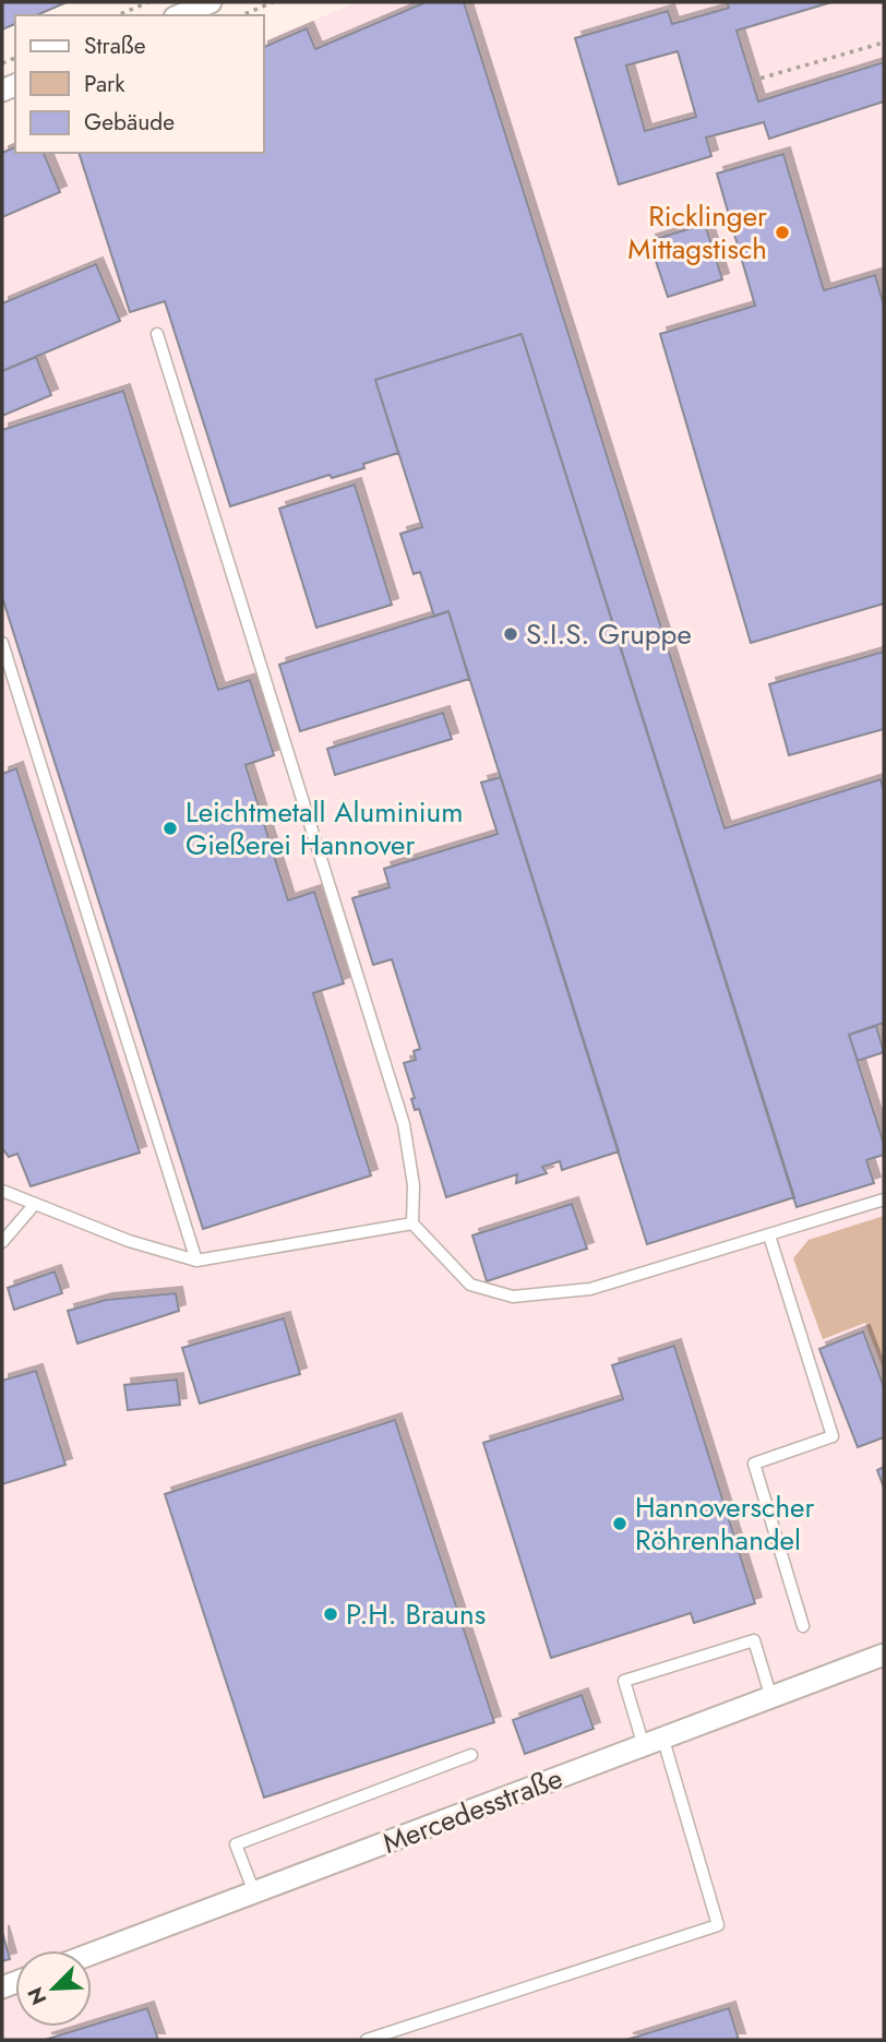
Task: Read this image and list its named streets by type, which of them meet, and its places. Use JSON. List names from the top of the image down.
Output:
{
  "streets": {
    "street": ["Mercedesstraße"]
  },
  "places": [
    "Ricklinger Mittagstisch",
    "S.I.S. Gruppe",
    "Leichtmetall Aluminium Gießerei Hannover",
    "Hannoverscher Röhrenhandel",
    "P.H. Brauns"
  ],
  "legend": ["Straße", "Park", "Gebäude"],
  "north": "bottom left"
}
